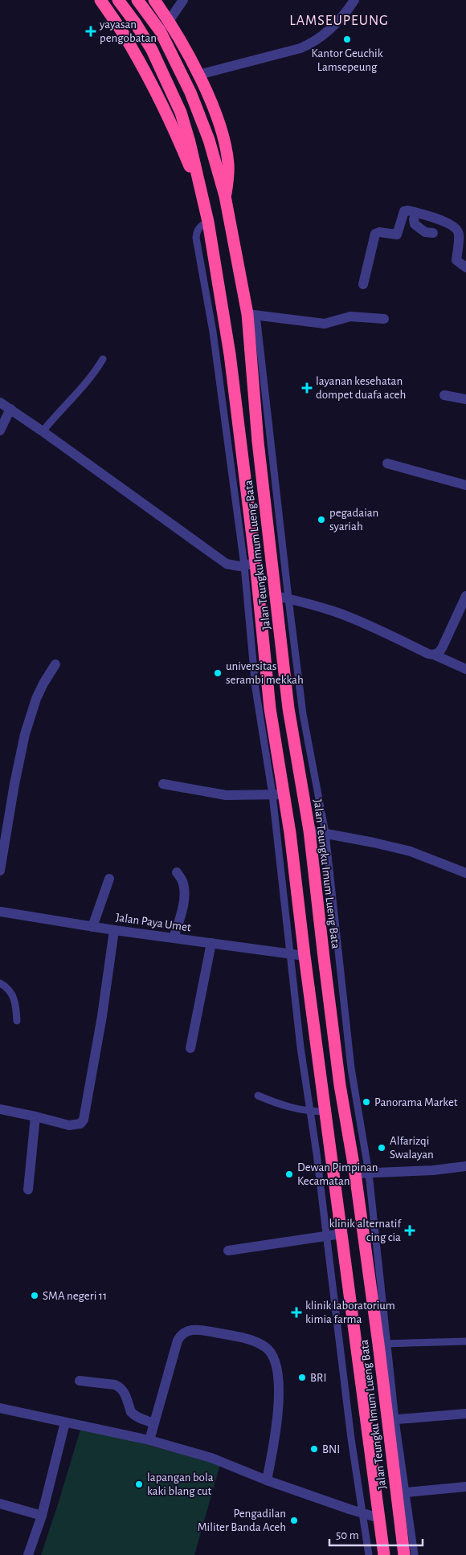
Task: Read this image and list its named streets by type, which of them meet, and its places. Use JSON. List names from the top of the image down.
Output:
{
  "streets": {
    "highway": ["Jalan Teungku Imum Lueng Bata"],
    "street": ["Jalan Paya Umet"]
  },
  "crossings": [
    ["Jalan Teungku Imum Lueng Bata", "Jalan Paya Umet"]
  ],
  "districts": ["LAMSEUPEUNG"],
  "places": {
    "health": [
      "yayasan pengobatan",
      "layanan kesehatan dompet duafa aceh",
      "klinik alternatif cing cia",
      "klinik laboratorium kimia farma"
    ],
    "other": [
      "Kantor Geuchik Lamsepeung",
      "pegadaian syariah",
      "universitas serambi mekkah",
      "Panorama Market",
      "Alfarizqi Swalayan",
      "Dewan Pimpinan Kecamatan",
      "SMA negeri 11",
      "BRI",
      "BNI",
      "lapangan bola kaki blang cut",
      "Pengadilan Militer Banda Aceh"
    ]
  },
  "scale_bar": "50 m"
}
